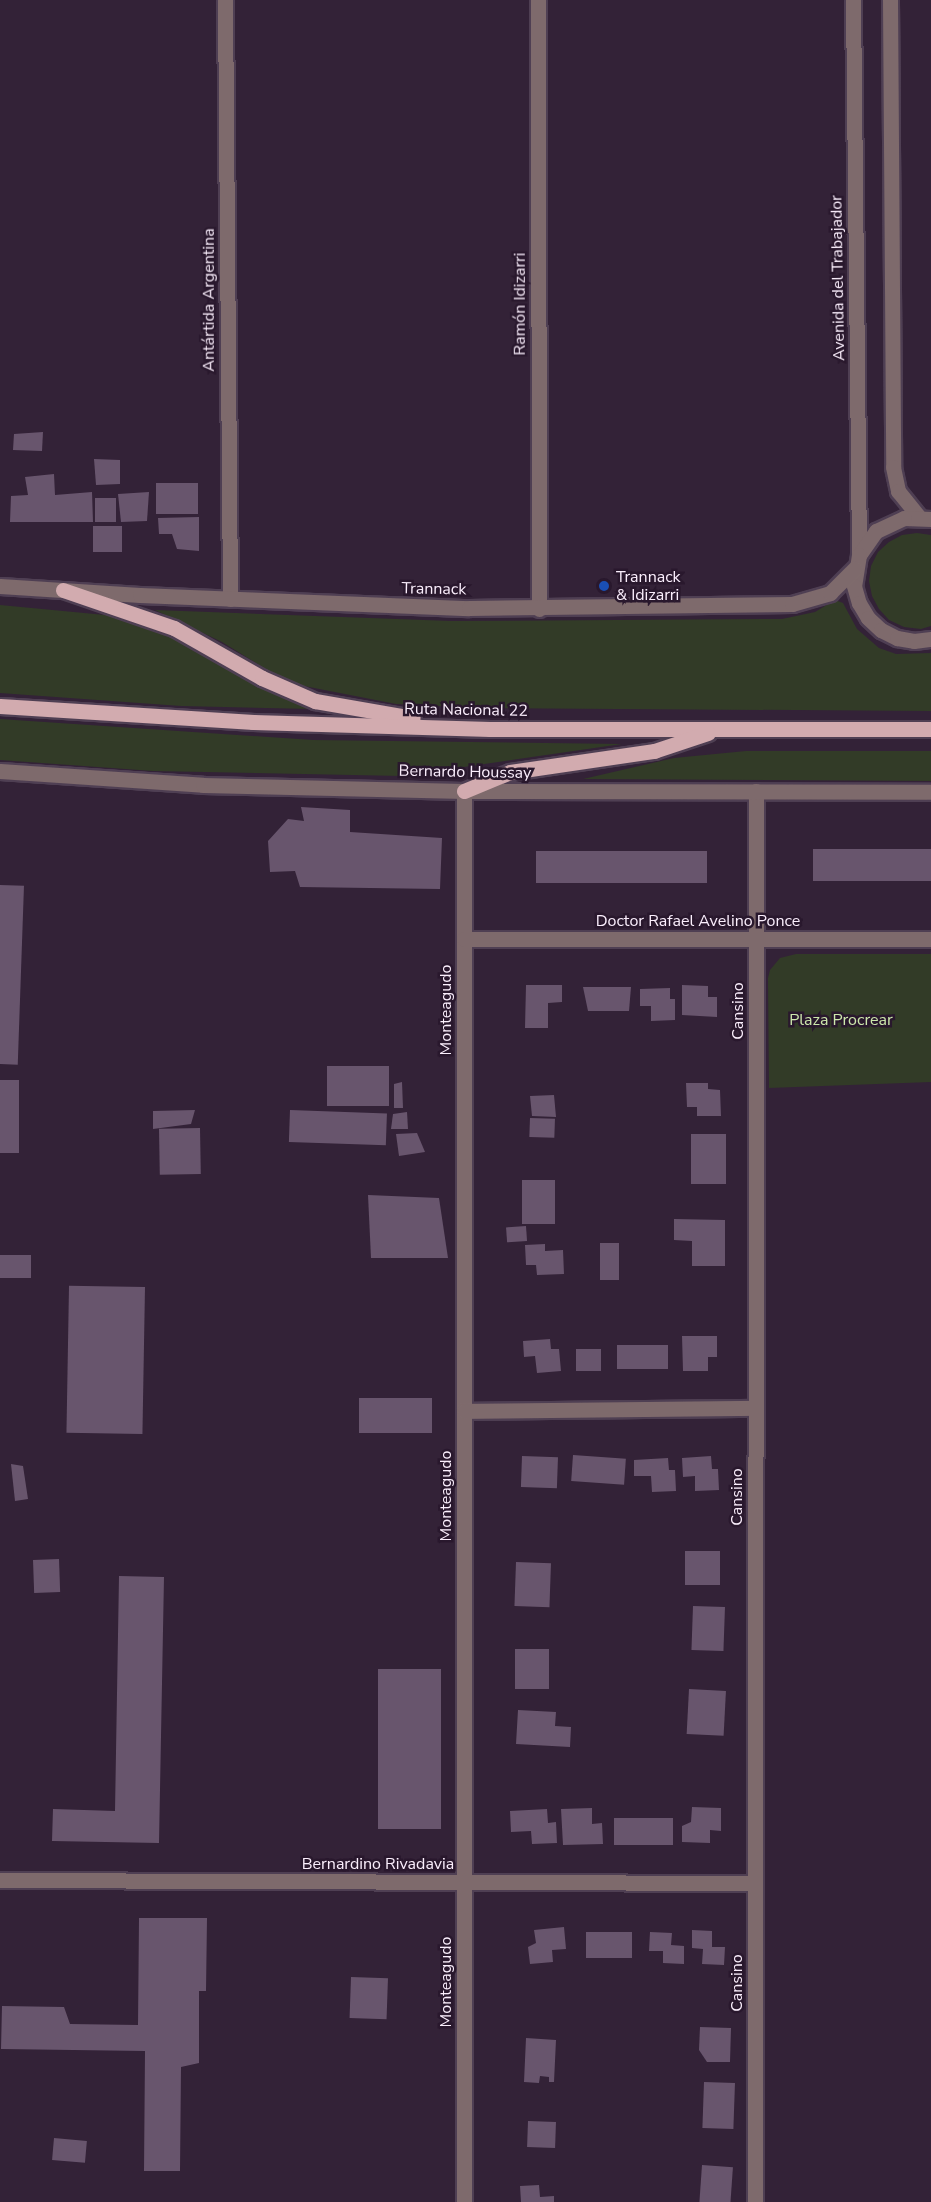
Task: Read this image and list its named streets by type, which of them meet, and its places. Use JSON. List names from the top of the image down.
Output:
{
  "streets": {
    "main road": ["Ruta Nacional 22"],
    "street": [
      "Avenida del Trabajador",
      "Antártida Argentina",
      "Ramón Idizarri",
      "Trannack",
      "Bernardo Houssay",
      "Doctor Rafael Avelino Ponce",
      "Monteagudo",
      "Cansino",
      "Bernardino Rivadavia"
    ]
  },
  "crossings": [
    ["Avenida del Trabajador", "Trannack"],
    ["Antártida Argentina", "Trannack"],
    ["Ramón Idizarri", "Trannack"],
    ["Bernardo Houssay", "Monteagudo"],
    ["Bernardo Houssay", "Cansino"],
    ["Doctor Rafael Avelino Ponce", "Monteagudo"],
    ["Doctor Rafael Avelino Ponce", "Cansino"],
    ["Monteagudo", "Bernardino Rivadavia"],
    ["Cansino", "Bernardino Rivadavia"]
  ],
  "parks": ["Plaza Procrear"],
  "places": ["Trannack & Idizarri"]
}
